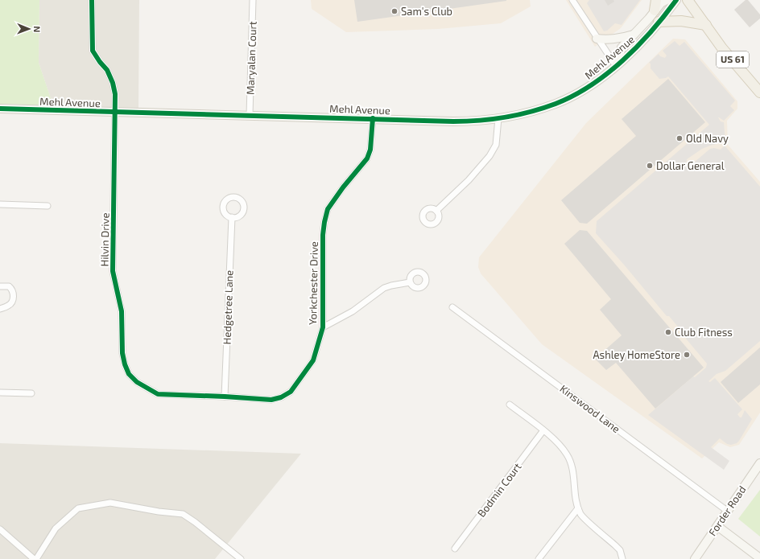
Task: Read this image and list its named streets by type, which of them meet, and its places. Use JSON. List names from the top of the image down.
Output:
{
  "streets": {
    "main road": ["US 61"],
    "street": [
      "Mehl Avenue",
      "Maryalan Court",
      "Hilvin Drive",
      "Yorkchester Drive",
      "Hedgetree Lane",
      "Kinswood Lane",
      "Bodmin Court",
      "Forder Road"
    ]
  },
  "crossings": [
    ["Mehl Avenue", "Maryalan Court"],
    ["Mehl Avenue", "Hilvin Drive"],
    ["Mehl Avenue", "Yorkchester Drive"],
    ["Hilvin Drive", "Yorkchester Drive"],
    ["Yorkchester Drive", "Hedgetree Lane"],
    ["Kinswood Lane", "Forder Road"]
  ],
  "places": [
    "Sam's Club",
    "Old Navy",
    "Dollar General",
    "Club Fitness",
    "Ashley HomeStore"
  ],
  "north": "right"
}
